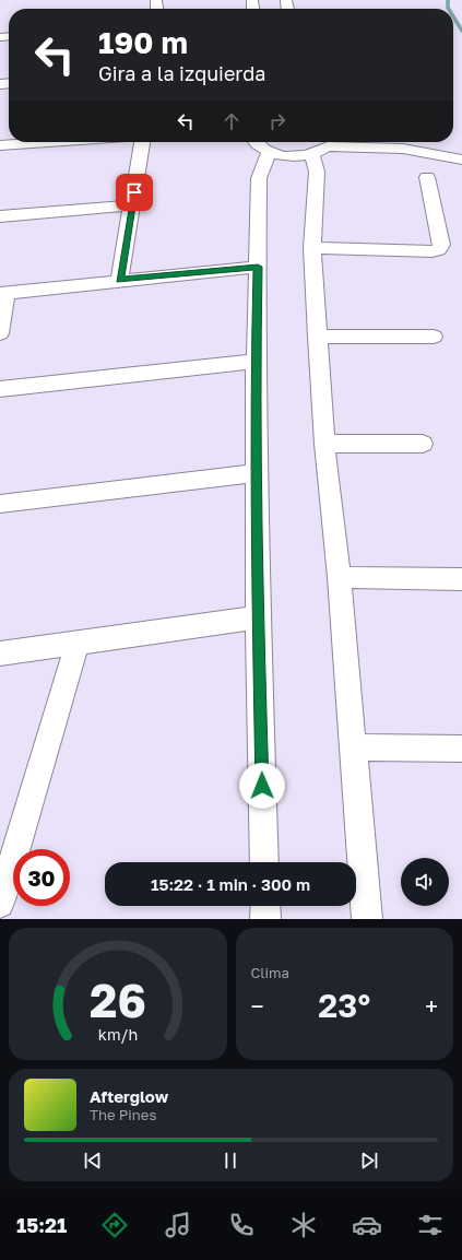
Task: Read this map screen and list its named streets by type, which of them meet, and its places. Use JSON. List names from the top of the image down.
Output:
{
  "page": {
    "turn": ["190 m", "Gira a la izquierda"],
    "limit": "30",
    "trip": "15:22 · 1 min · 300 m",
    "tile": "Clima",
    "heat": ["−", "23°", "+"],
    "song": ["Afterglow", "The Pines"],
    "tabs": "15:21",
    "gauge": ["26", "km/h"]
  }
}
